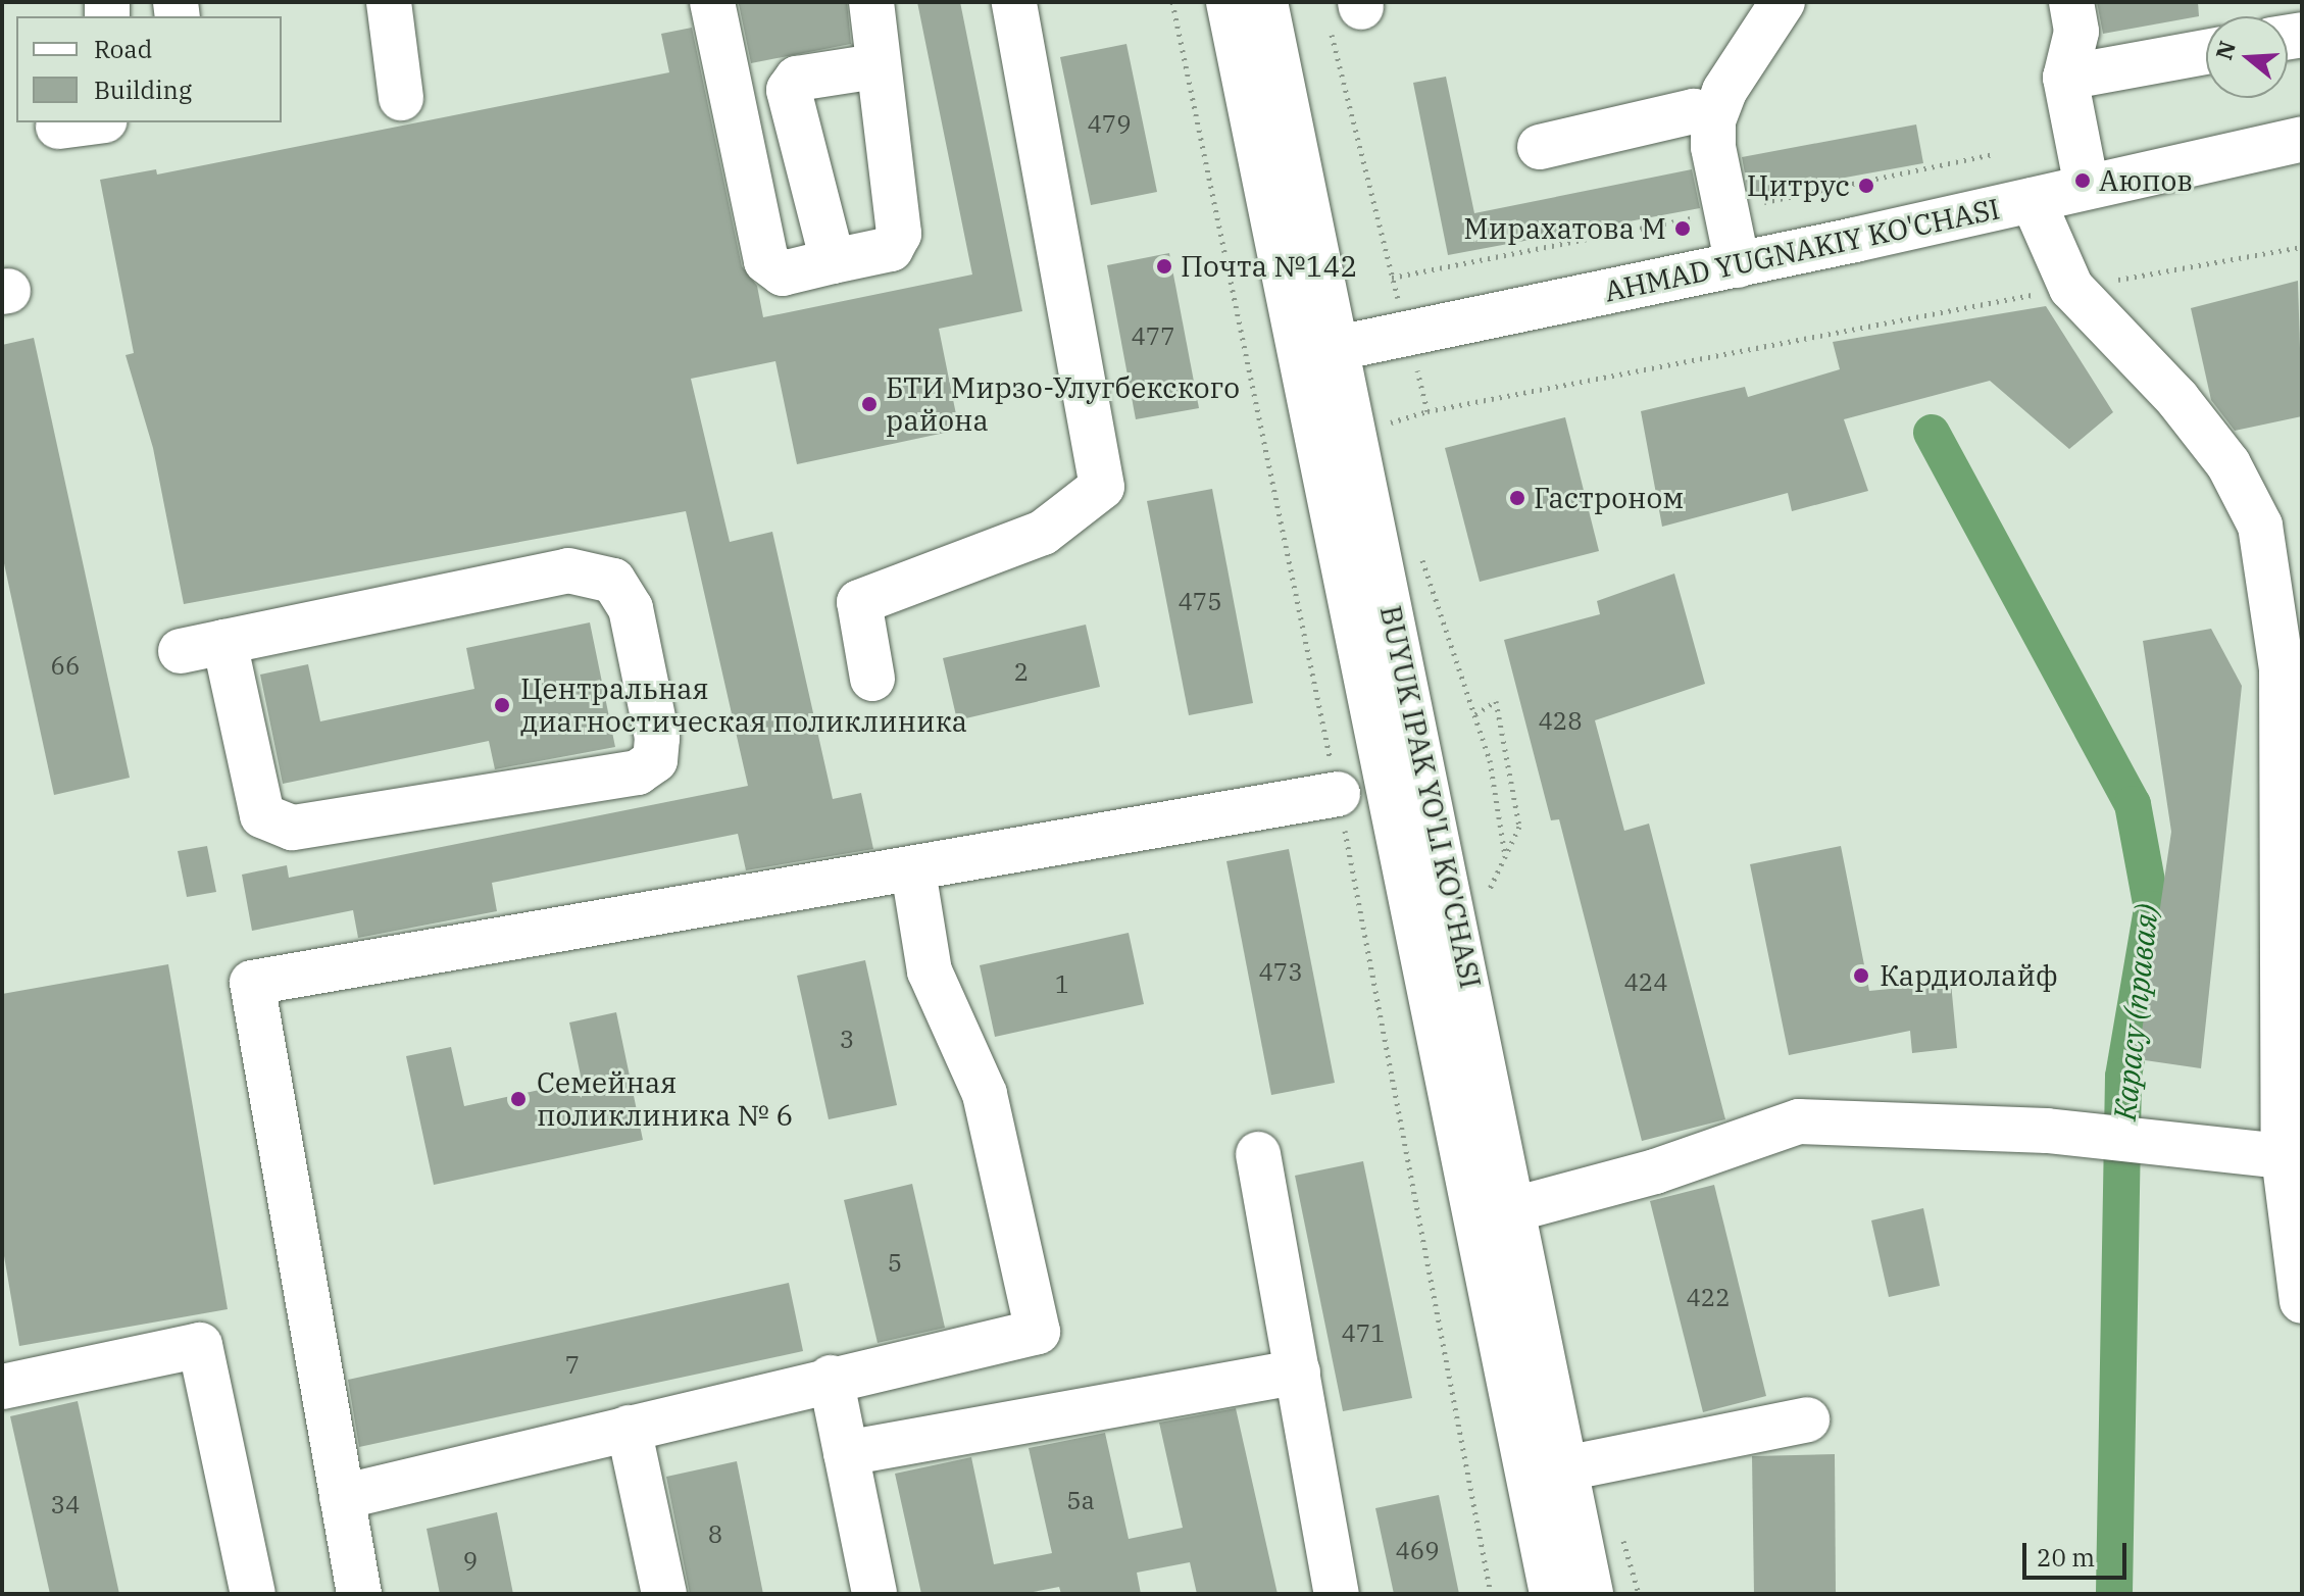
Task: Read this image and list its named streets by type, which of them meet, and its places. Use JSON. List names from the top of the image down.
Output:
{
  "streets": {
    "street": ["AHMAD YUGNAKIY KO'CHASI", "BUYUK IPAK YO'LI KO'CHASI"]
  },
  "crossings": [
    ["AHMAD YUGNAKIY KO'CHASI", "BUYUK IPAK YO'LI KO'CHASI"]
  ],
  "water": ["Карасу (правая)"],
  "places": [
    "Аюпов",
    "Цитрус",
    "Мирахатова М",
    "Почта №142",
    "БТИ Мирзо-Улугбекского района",
    "Гастроном",
    "Центральная диагностическая поликлиника",
    "Кардиолайф",
    "Семейная поликлиника № 6"
  ],
  "house_numbers": [
    "479",
    "477",
    "475",
    "66",
    "2",
    "428",
    "473",
    "424",
    "1",
    "3",
    "5",
    "422",
    "471",
    "7",
    "5а",
    "34",
    "8",
    "469",
    "9"
  ],
  "legend": ["Road", "Building"],
  "scale_bar": "20 m",
  "north": "left"
}
